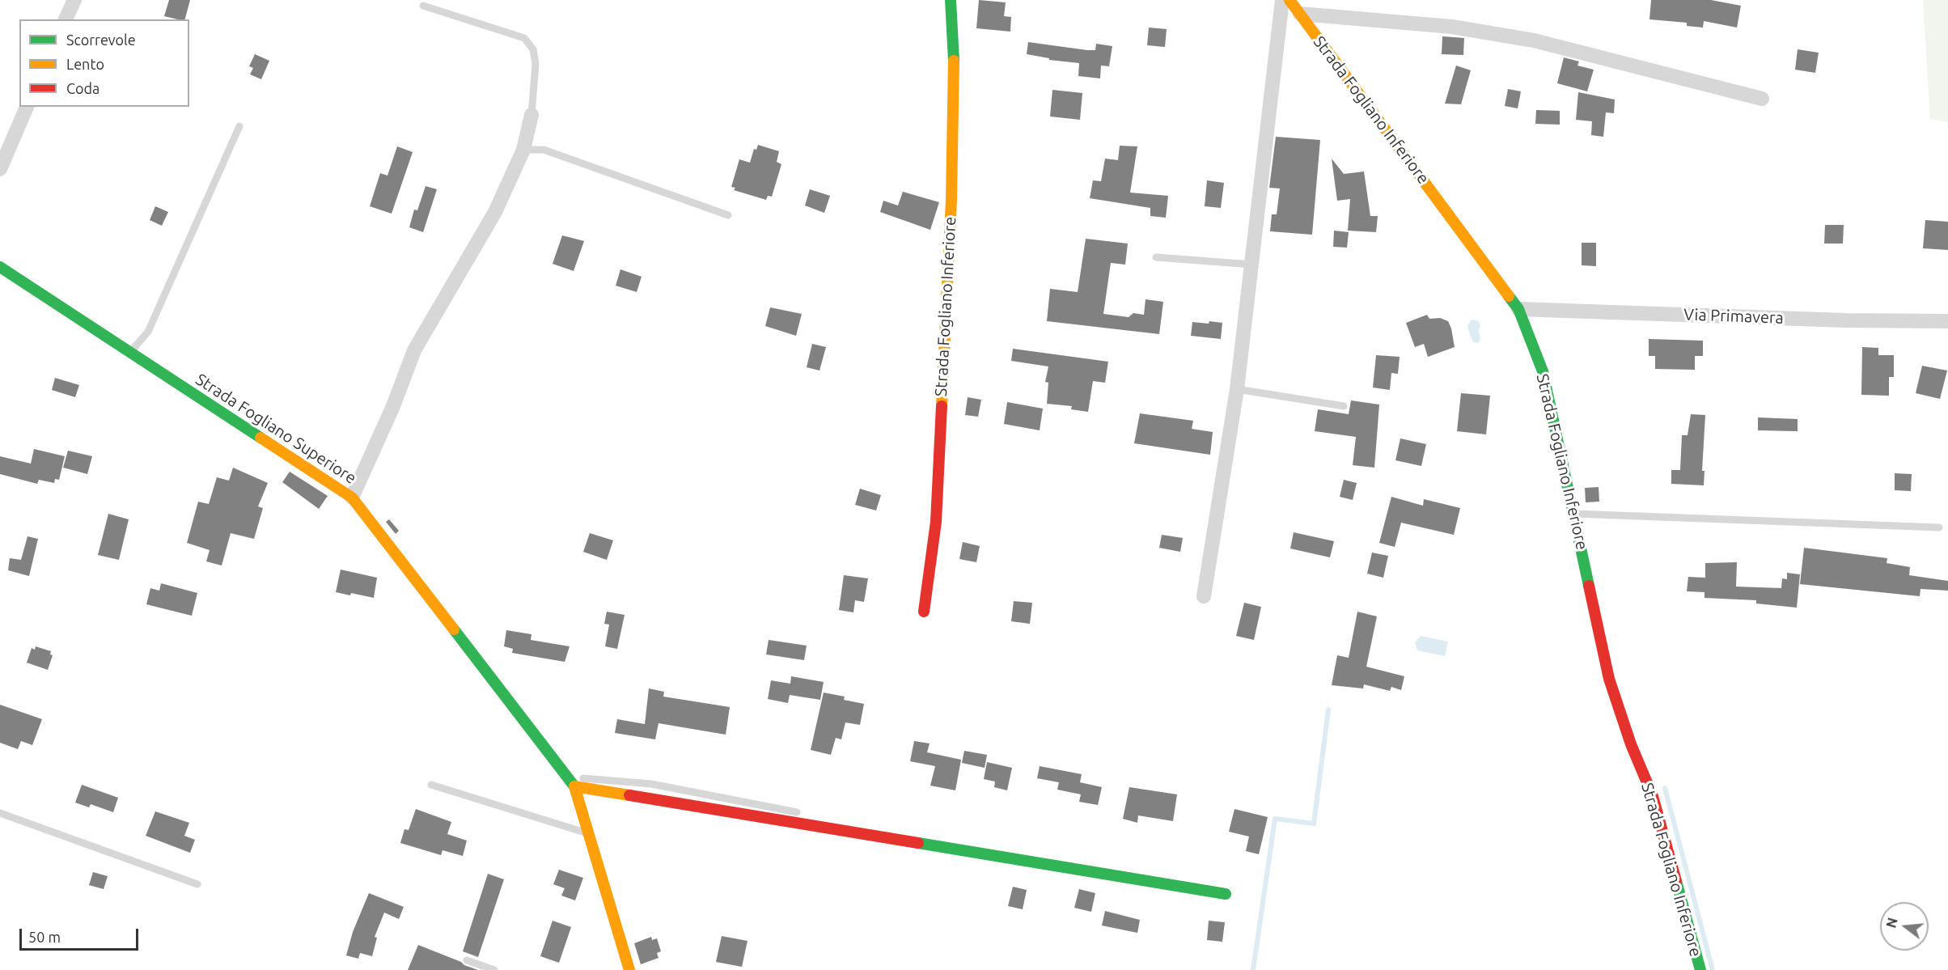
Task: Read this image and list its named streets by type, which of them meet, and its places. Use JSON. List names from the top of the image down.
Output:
{
  "streets": {
    "street": ["Strada Fogliano Inferiore", "Via Primavera", "Strada Fogliano Superiore"]
  },
  "crossings": [
    ["Strada Fogliano Inferiore", "Via Primavera"]
  ],
  "legend": ["Scorrevole", "Lento", "Coda"],
  "scale_bar": "50 m",
  "north": "left"
}
